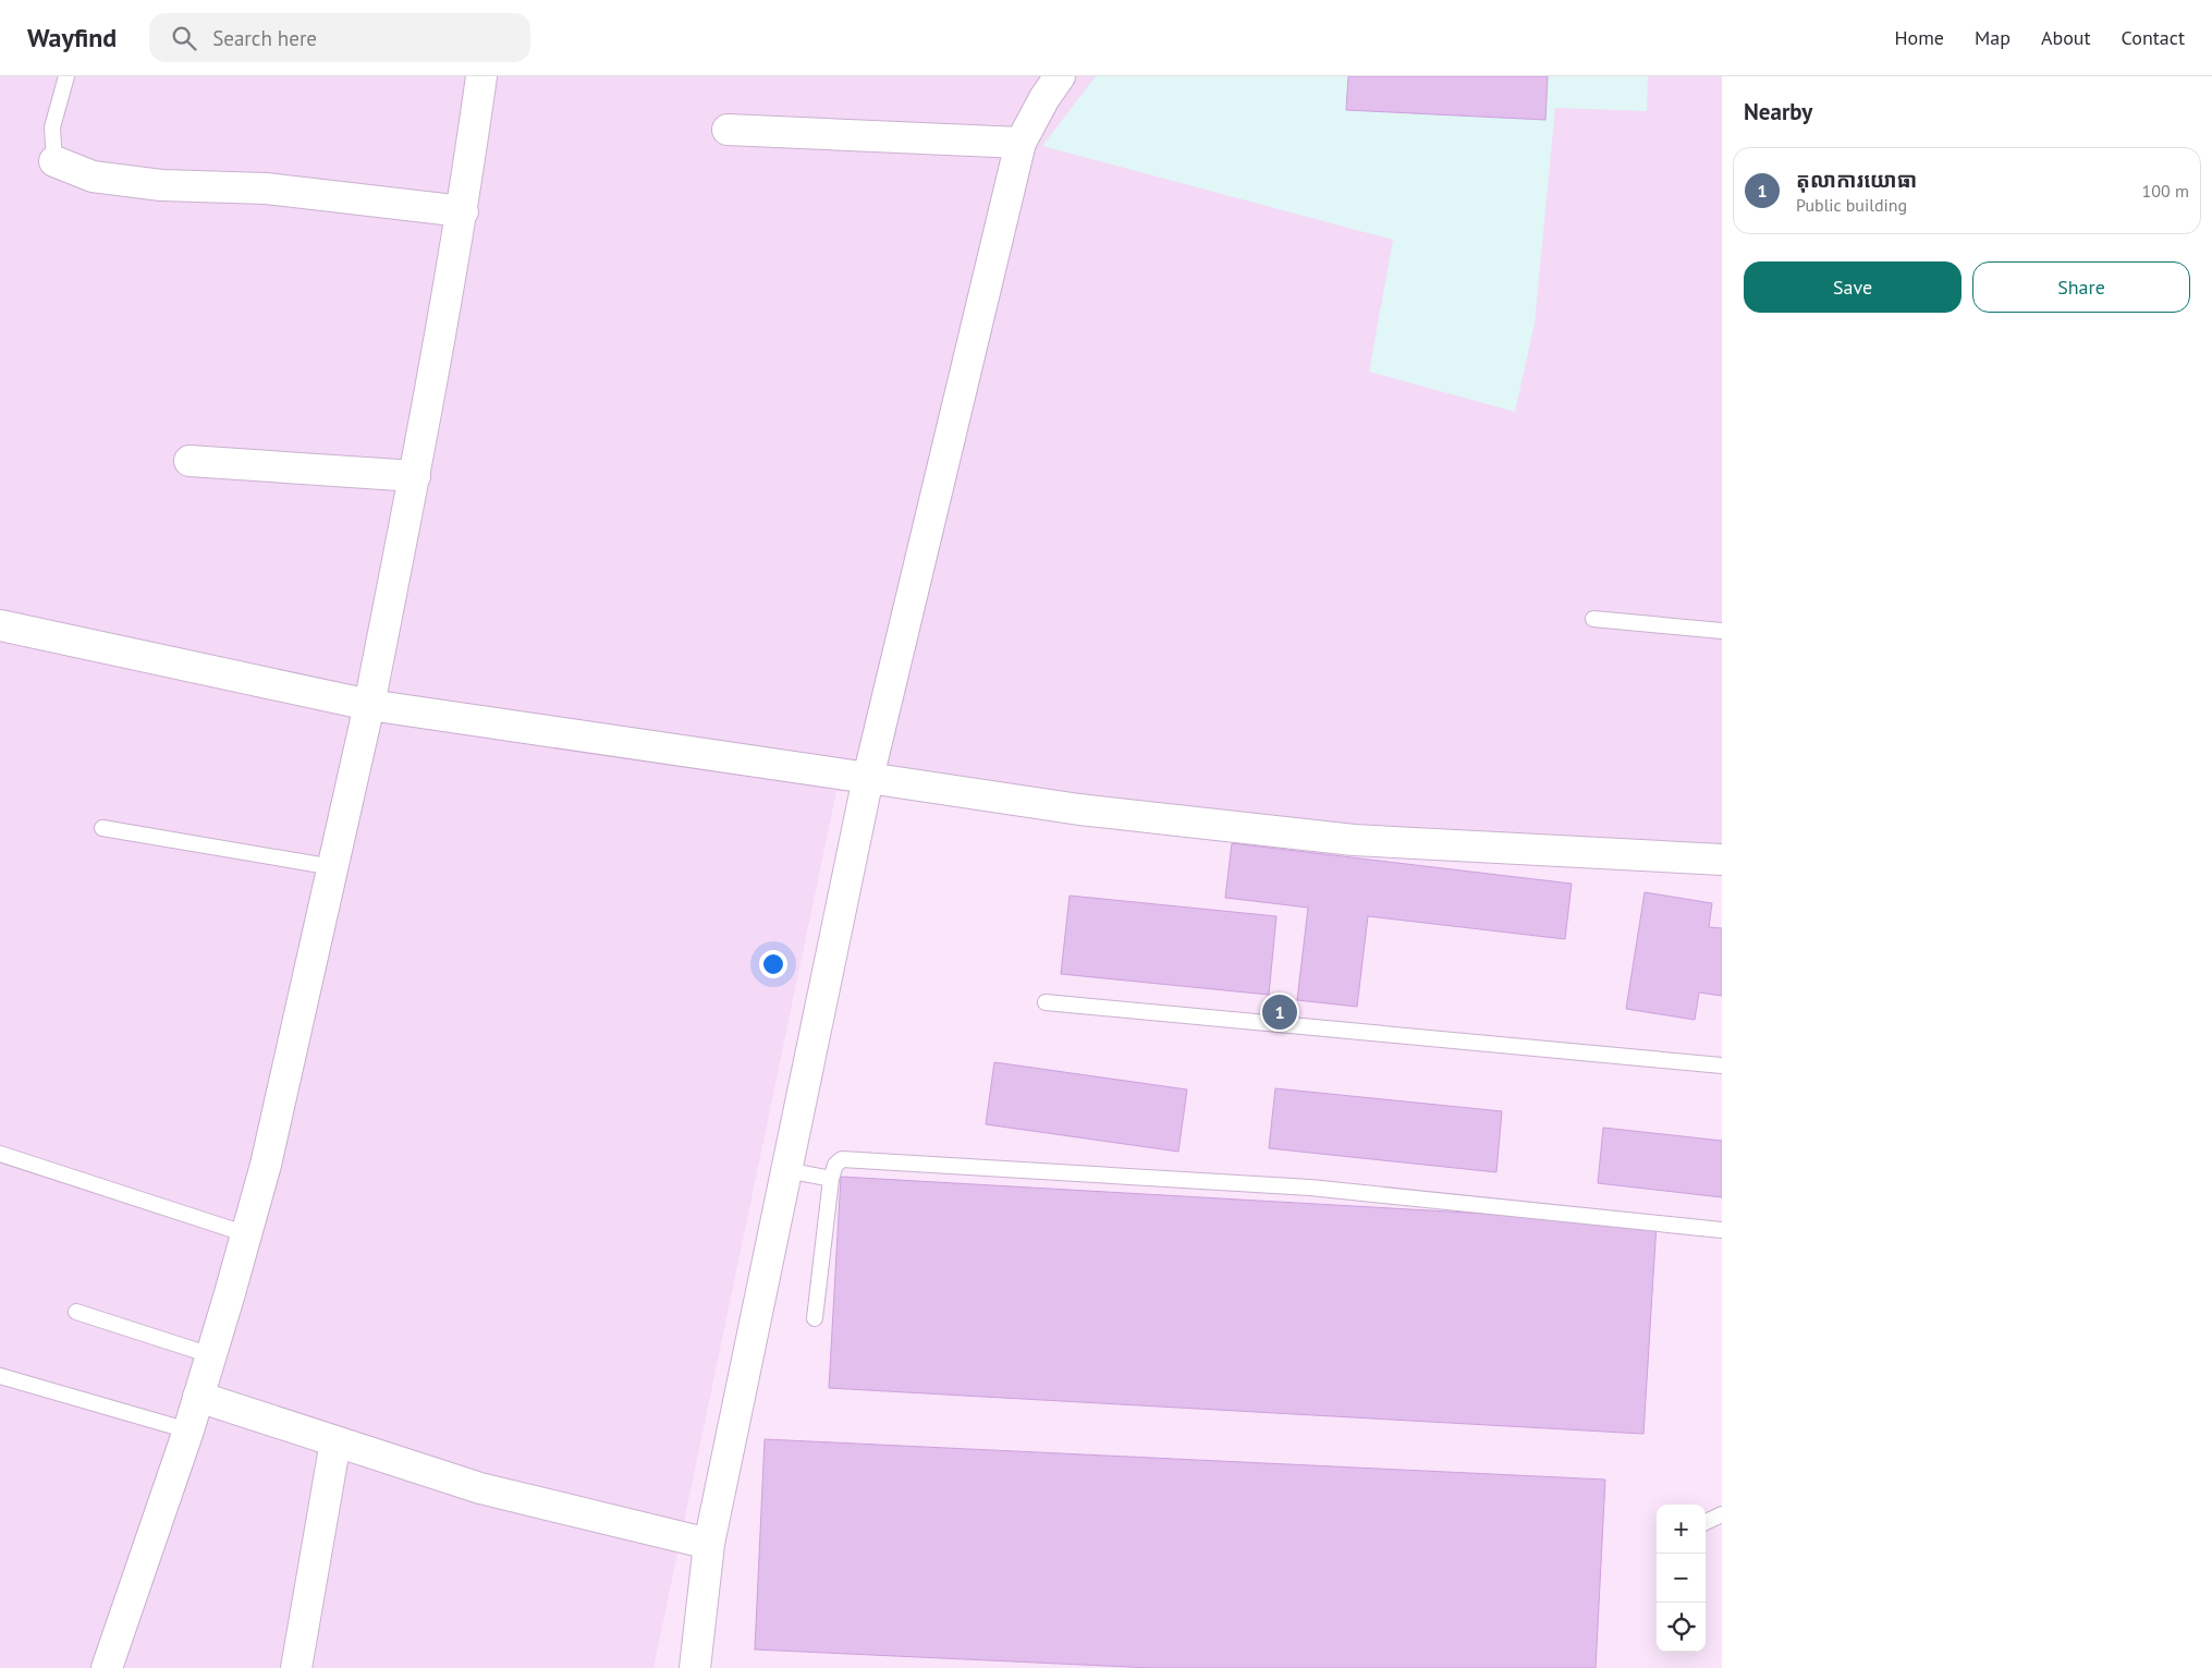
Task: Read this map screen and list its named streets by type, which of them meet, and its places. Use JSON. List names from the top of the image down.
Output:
{
  "page": {
    "header": "Wayfind",
    "search": "Search here",
    "nav": [
      "Home",
      "Map",
      "About",
      "Contact"
    ],
    "heading": "Nearby",
    "list": [
      {
        "mark": "1",
        "name": "តុលាការយោធា",
        "note": "Public building",
        "value": "100 m"
      }
    ],
    "buttons": ["Save", "Share"],
    "pins": "1",
    "map_buttons": ["+", "−"]
  }
}
